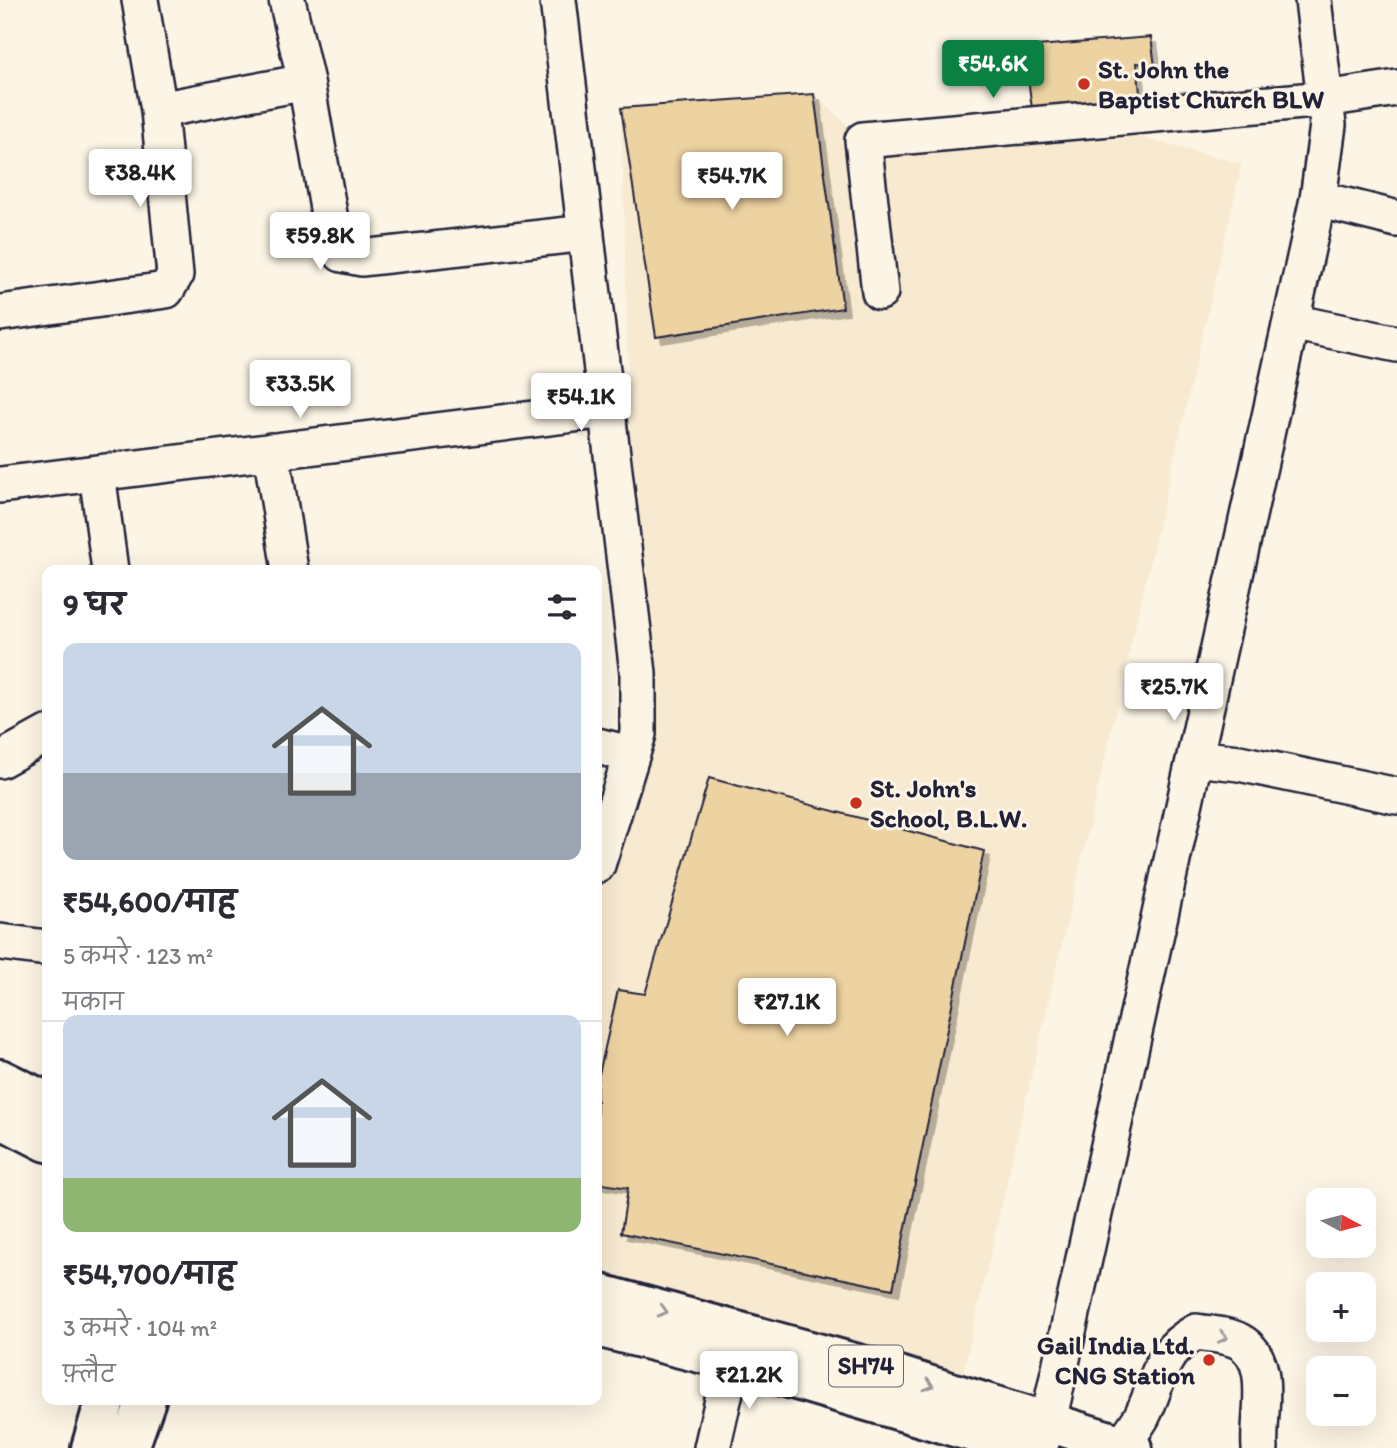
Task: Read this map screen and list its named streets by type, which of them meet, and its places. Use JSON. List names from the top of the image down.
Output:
{
  "streets": {
    "main road": ["SH74"]
  },
  "places": ["St. John the Baptist Church BLW", "St. John's School, B.L.W.", "Gail India Ltd. CNG Station"],
  "north": "right",
  "page": {
    "price": [
      "₹54.6K",
      "₹38.4K",
      "₹54.7K",
      "₹59.8K",
      "₹33.5K",
      "₹54.1K",
      "₹25.7K",
      "₹27.1K",
      "₹21.2K"
    ],
    "heading": "9 घर",
    "list": [
      {
        "name": "₹54,600/माह",
        "note": "5 कमरे · 123 m² · मकान"
      },
      {
        "name": "₹54,700/माह",
        "note": "3 कमरे · 104 m² · फ़्लैट"
      }
    ],
    "map_buttons": ["+", "−"]
  }
}
